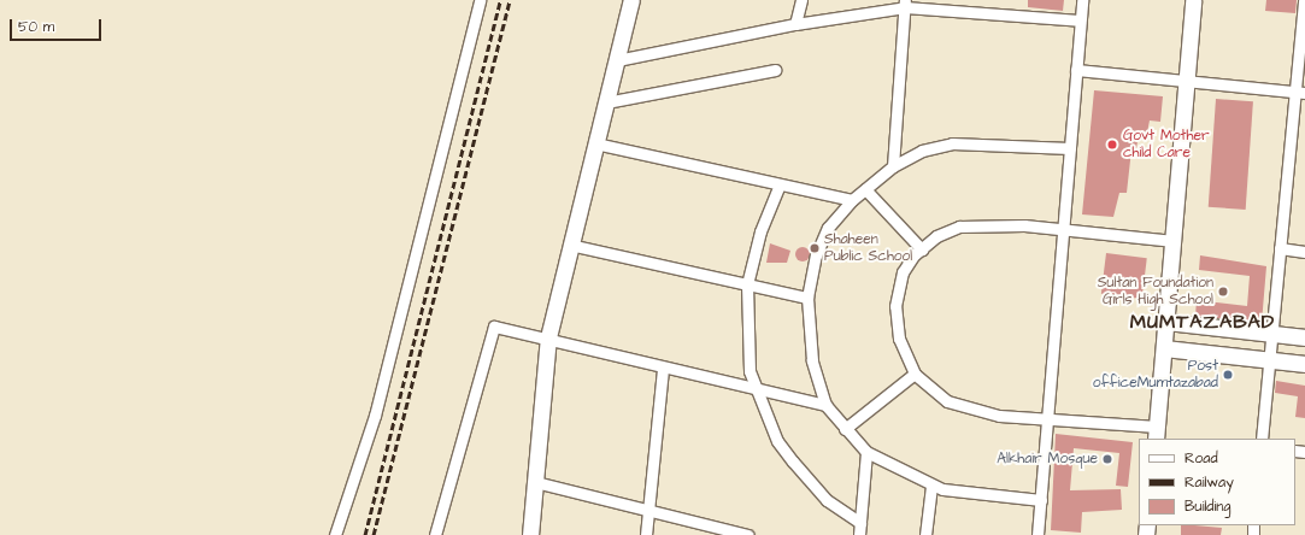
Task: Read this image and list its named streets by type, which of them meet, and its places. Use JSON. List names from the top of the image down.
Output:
{
  "districts": ["MUMTAZABAD"],
  "places": [
    "Govt Mother child Care",
    "Shaheen Public School",
    "Sultan Foundation Girls High School",
    "Post officeMumtazabad",
    "Alkhair Mosque"
  ],
  "legend": ["Road", "Railway", "Building"],
  "scale_bar": "50 m"
}
